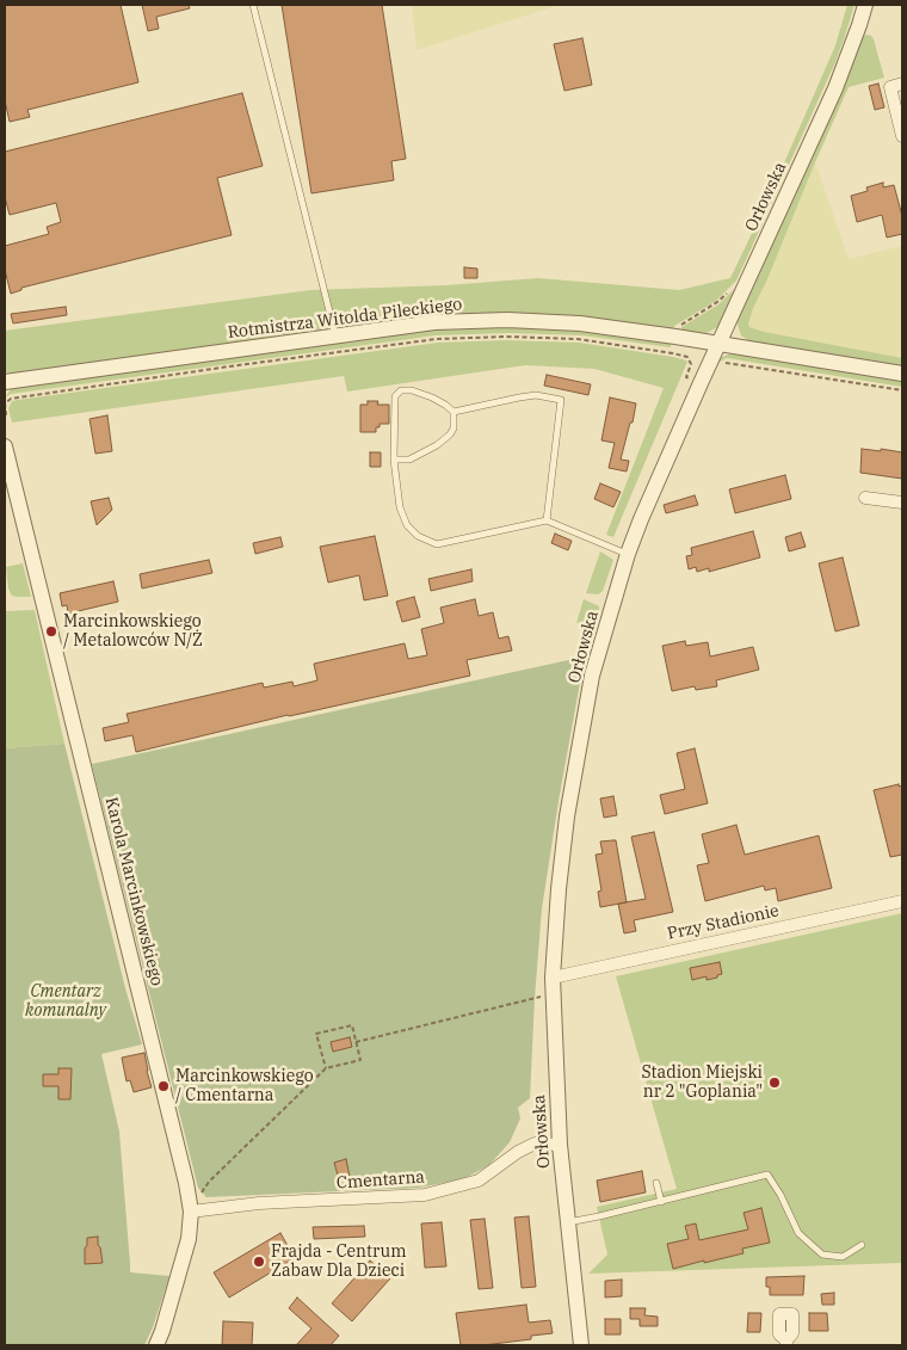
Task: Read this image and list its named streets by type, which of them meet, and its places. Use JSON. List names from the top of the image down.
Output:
{
  "streets": {
    "street": [
      "Orłowska",
      "Rotmistrza Witolda Pileckiego",
      "Karola Marcinkowskiego",
      "Przy Stadionie",
      "Cmentarna"
    ]
  },
  "crossings": [
    ["Orłowska", "Rotmistrza Witolda Pileckiego"],
    ["Orłowska", "Przy Stadionie"],
    ["Orłowska", "Cmentarna"],
    ["Karola Marcinkowskiego", "Cmentarna"]
  ],
  "parks": ["Cmentarz komunalny"],
  "places": [
    "Marcinkowskiego / Metalowców N/Ż",
    "Stadion Miejski nr 2 \"Goplania\"",
    "Marcinkowskiego / Cmentarna",
    "Frajda - Centrum Zabaw Dla Dzieci"
  ]
}
